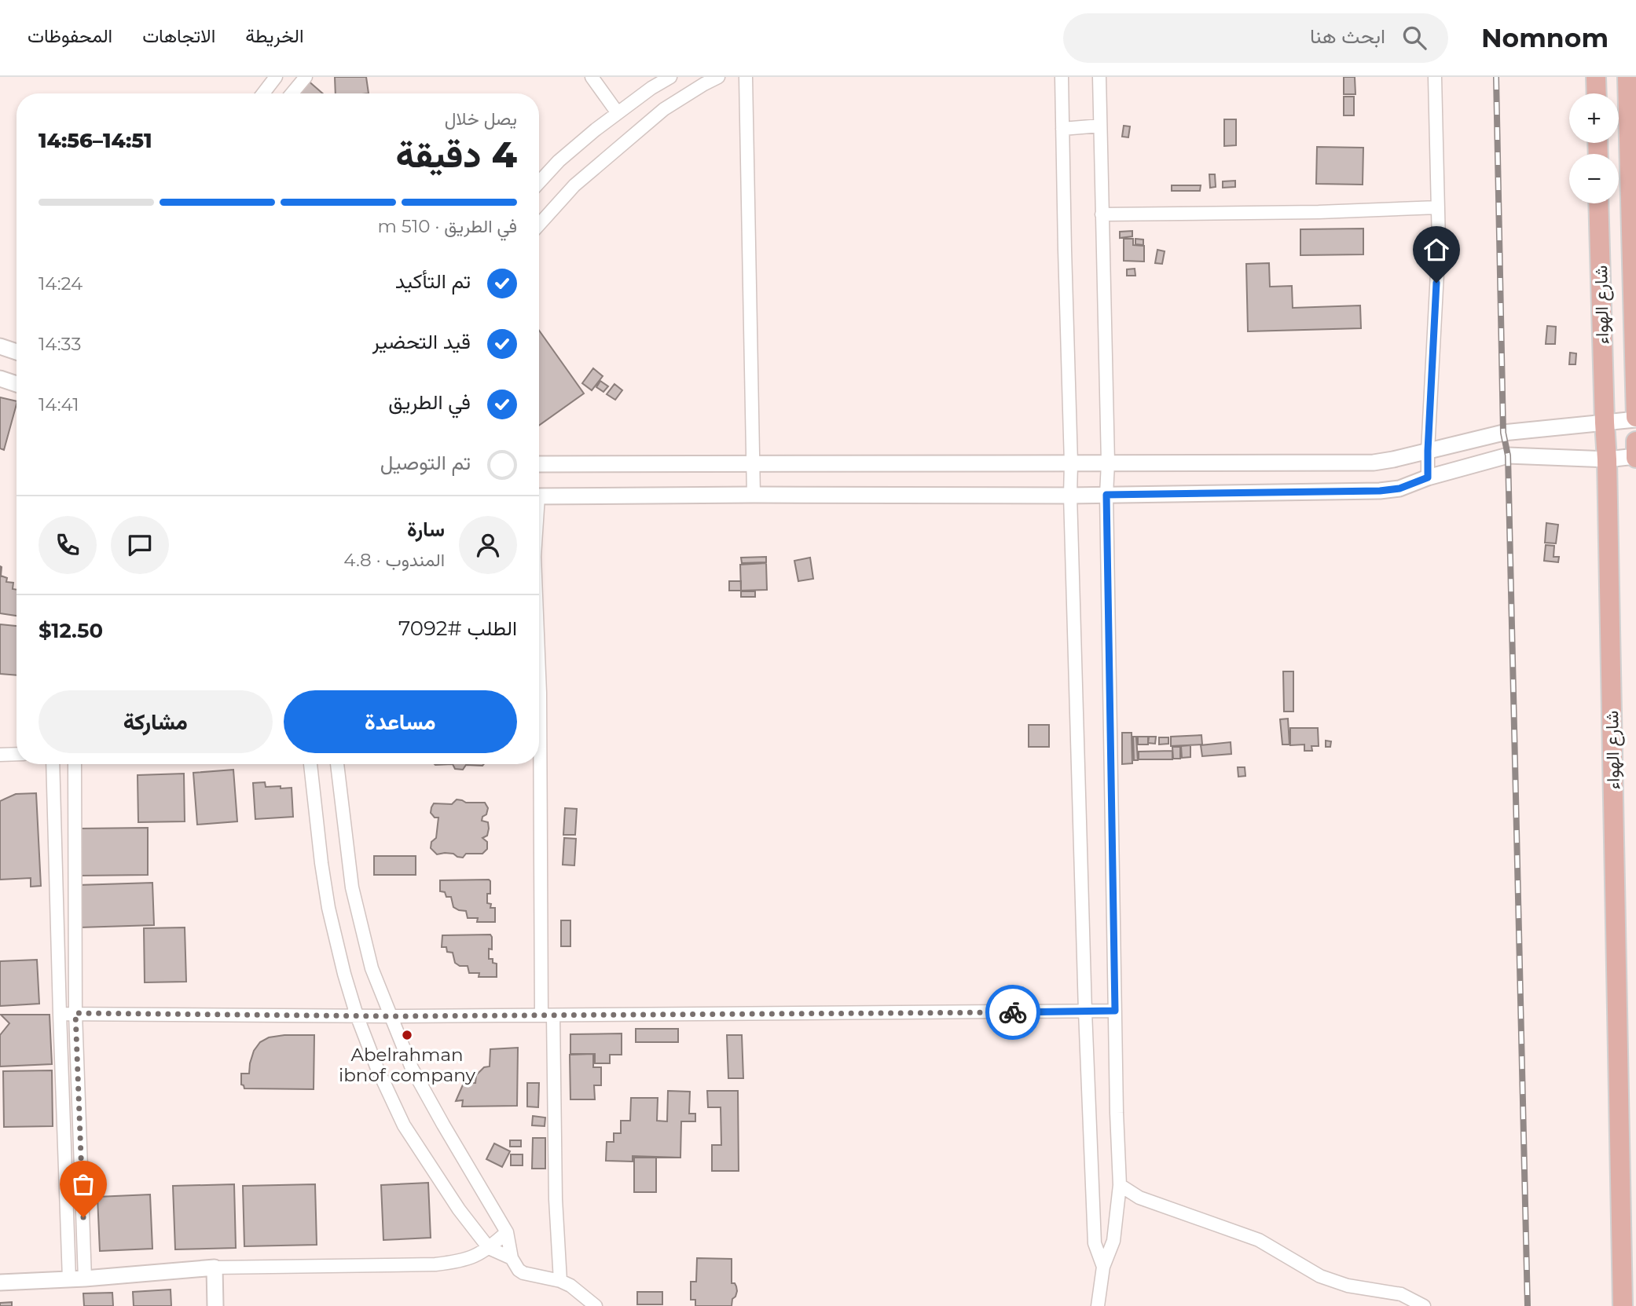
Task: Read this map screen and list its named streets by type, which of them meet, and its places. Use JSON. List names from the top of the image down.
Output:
{
  "streets": {
    "main road": ["شارع الهواء"]
  },
  "places": ["Abelrahman ibnof company"],
  "page": {
    "header": "Nomnom",
    "search": "ابحث هنا",
    "nav": ["الخريطة", "الاتجاهات", "المحفوظات"],
    "map_buttons": ["+", "−"],
    "heading": ["4 دقيقة", "يصل خلال", "14:51–14:56"],
    "panel": [
      "سارة",
      "المندوب · 4.8",
      "الطلب #7092",
      "$12.50"
    ],
    "bar": "في الطريق · 510 m",
    "list": [
      ["تم التأكيد", "14:24"],
      ["قيد التحضير", "14:33"],
      ["في الطريق", "14:41"],
      "تم التوصيل"
    ],
    "buttons": ["مساعدة", "مشاركة"]
  }
}
